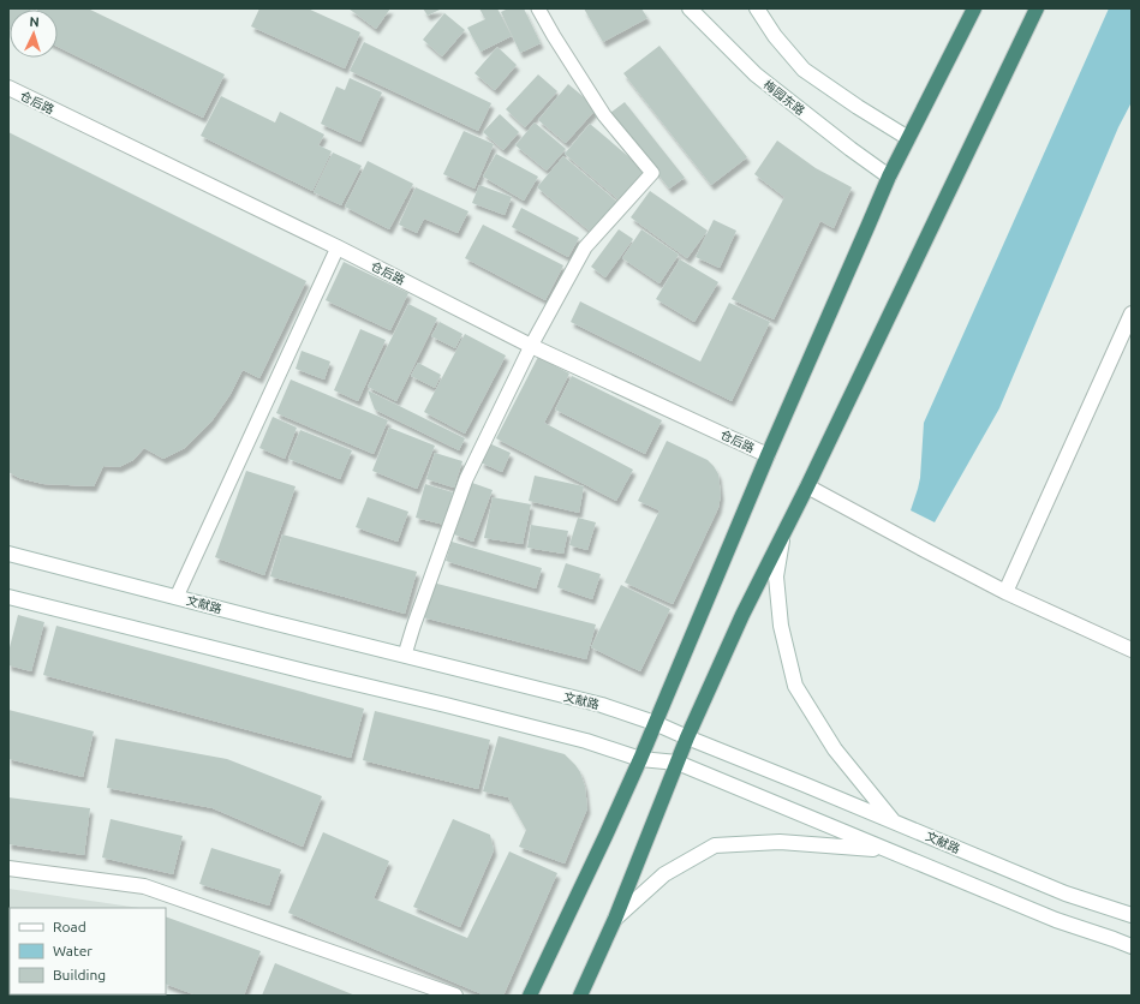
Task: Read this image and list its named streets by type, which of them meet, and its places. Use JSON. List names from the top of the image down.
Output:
{
  "streets": {
    "main road": ["梅园东路", "仓后路", "文献路"]
  },
  "legend": ["Road", "Water", "Building"],
  "north": "top"
}
